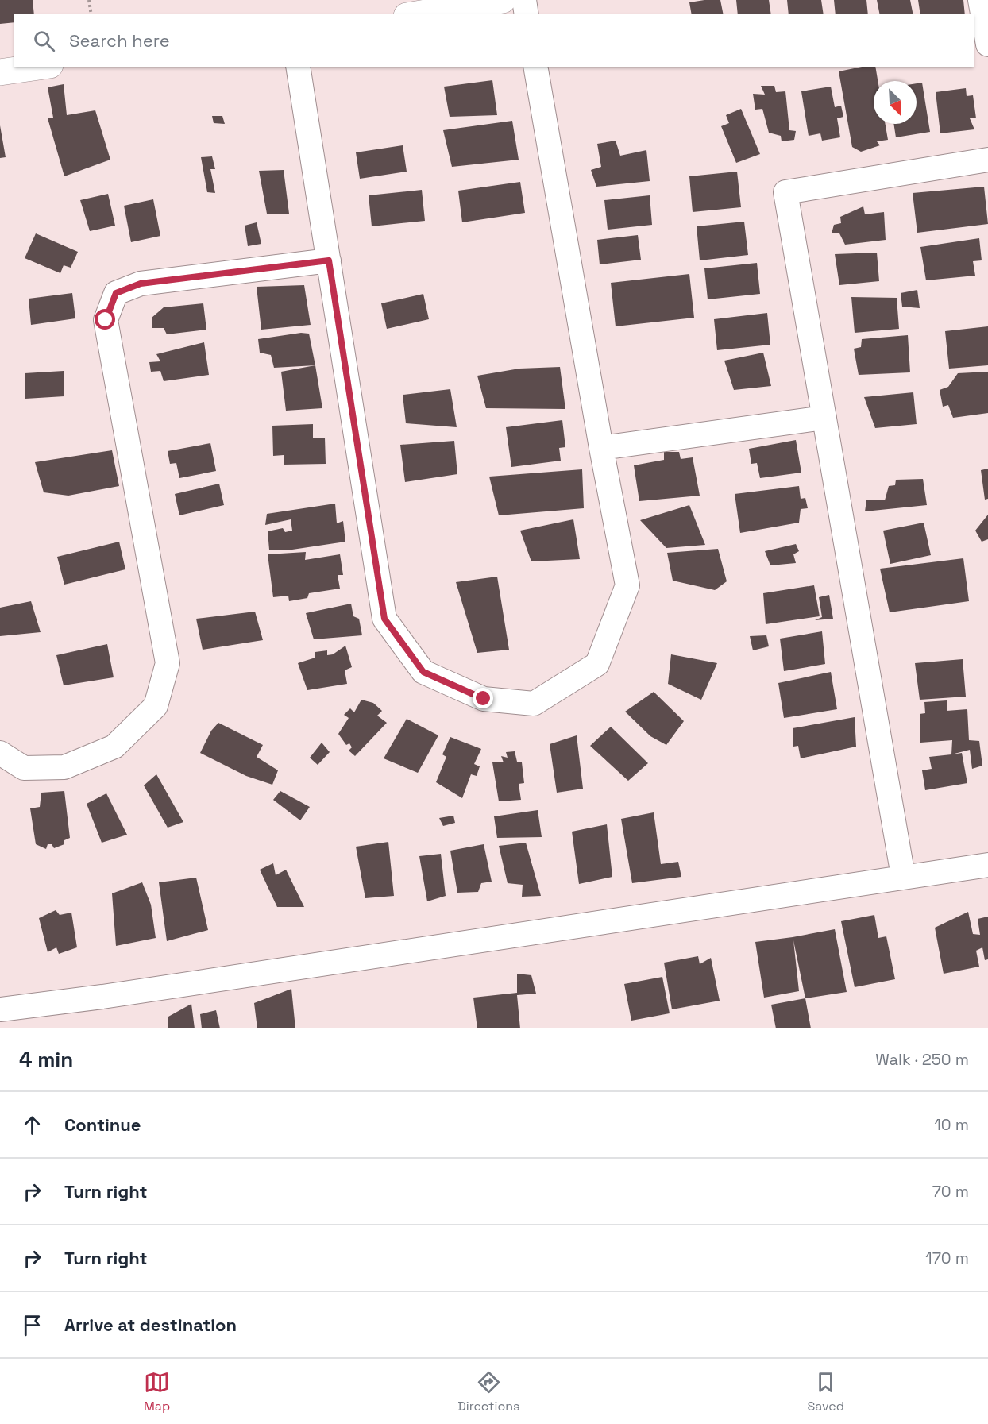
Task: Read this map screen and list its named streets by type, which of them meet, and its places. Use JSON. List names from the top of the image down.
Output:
{
  "north": "bottom right",
  "page": {
    "search": "Search here",
    "heading": ["4 min", "Walk · 250 m"],
    "list": [
      ["Continue", "10 m"],
      ["Turn right", "70 m"],
      ["Turn right", "170 m"],
      "Arrive at destination"
    ],
    "nav": ["Map", "Directions", "Saved"]
  }
}
